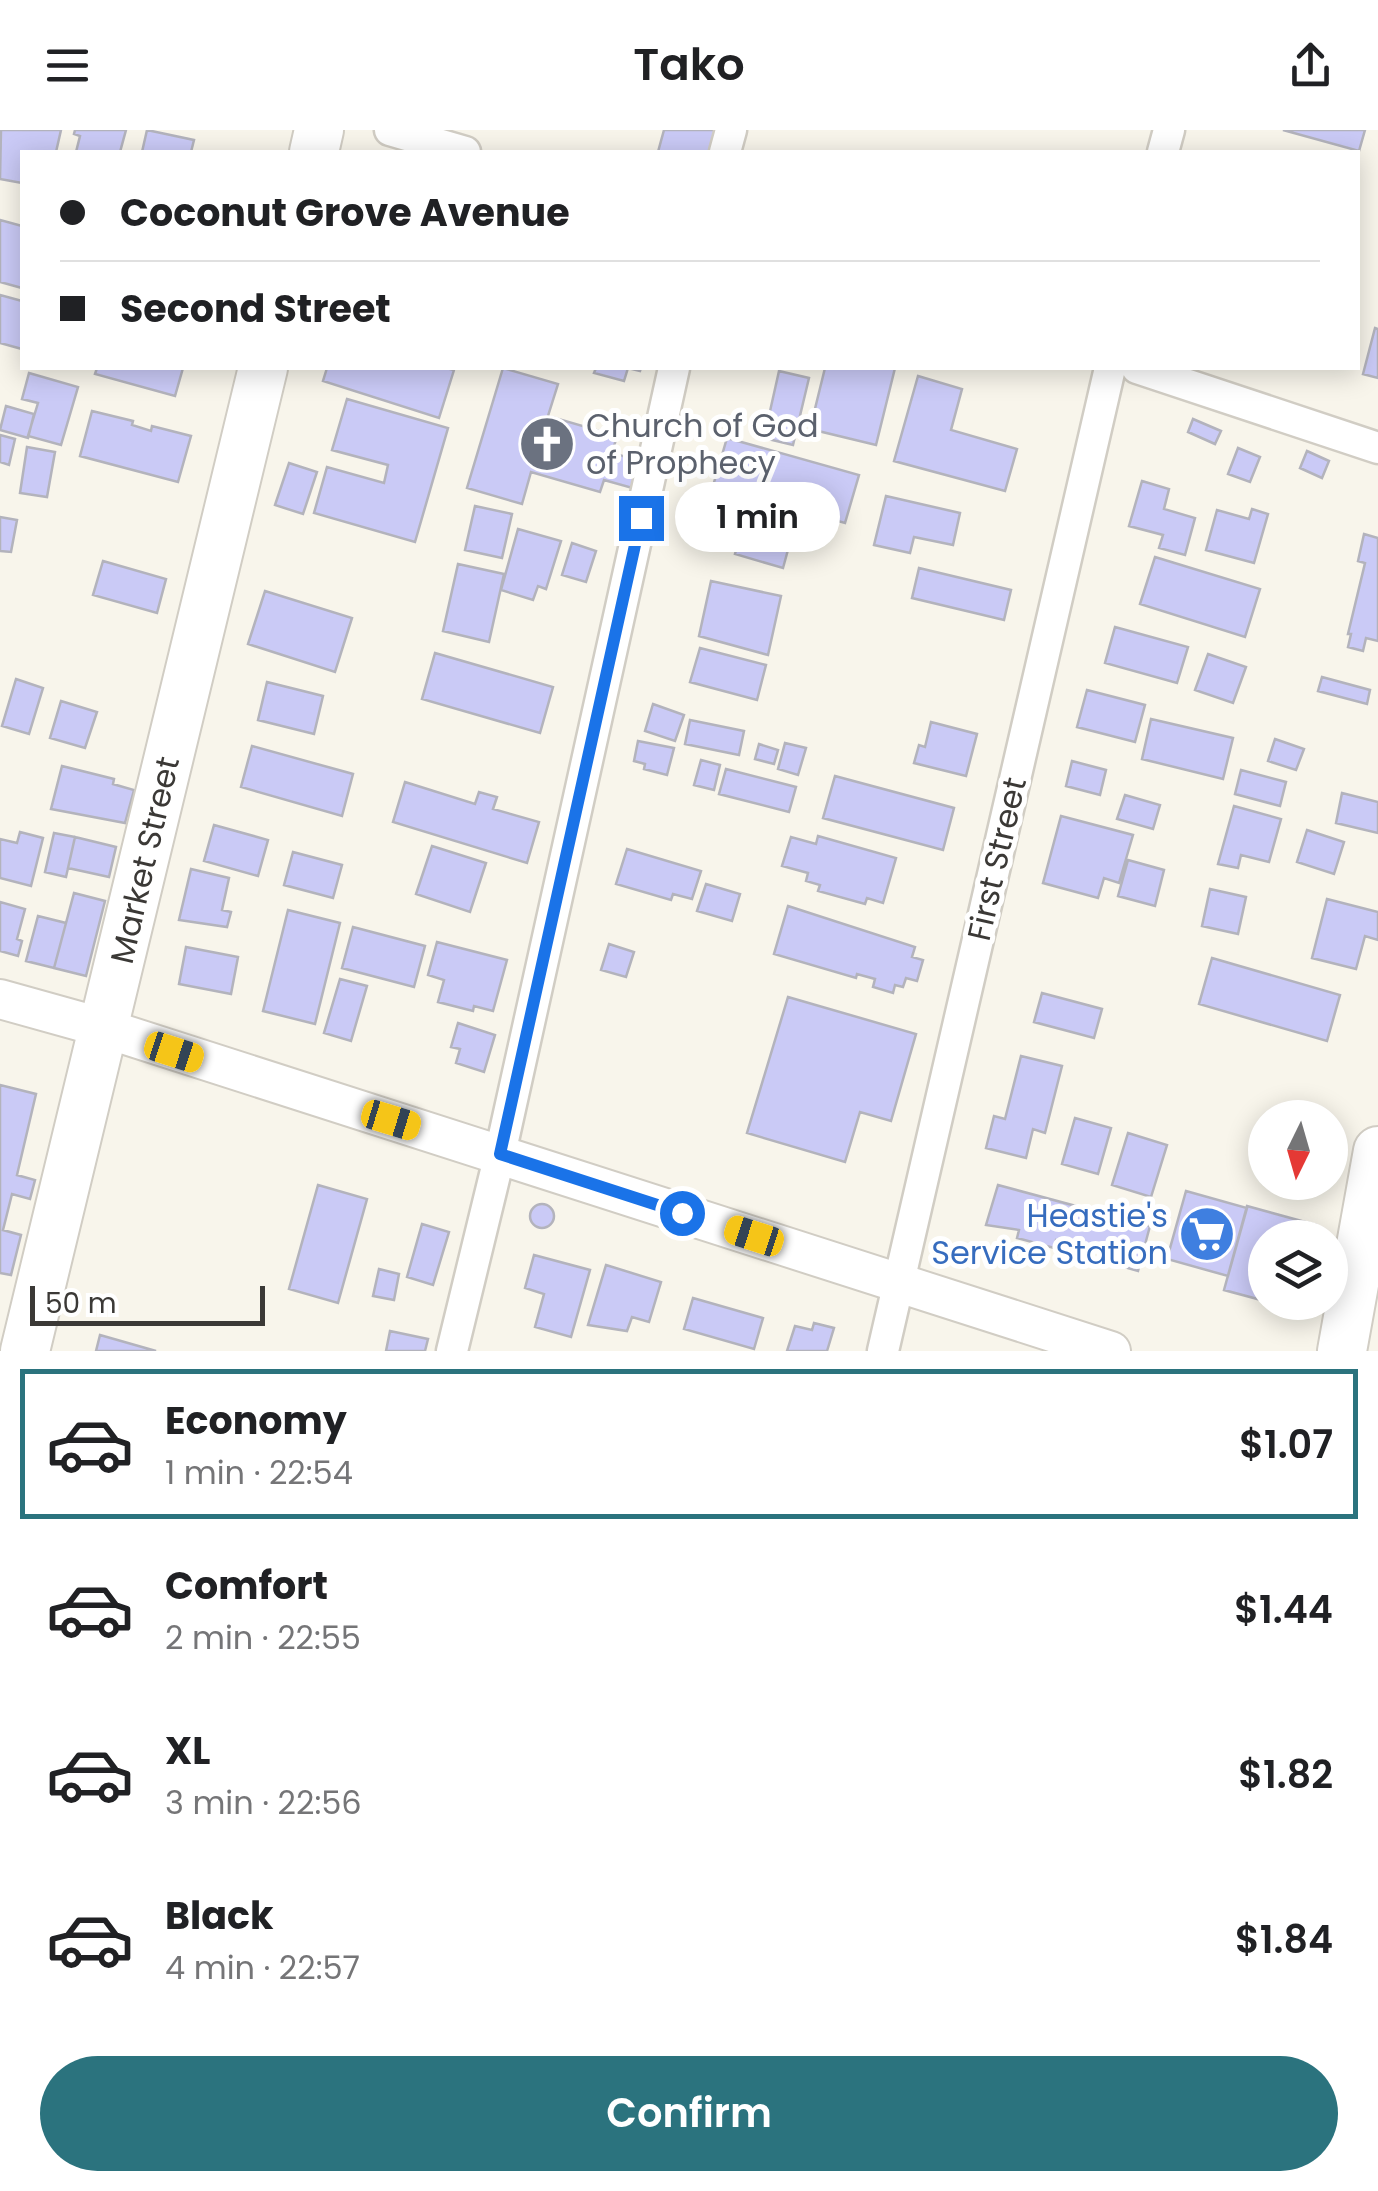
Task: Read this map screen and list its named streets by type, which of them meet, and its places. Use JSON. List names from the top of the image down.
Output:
{
  "streets": {
    "main road": ["Market Street"],
    "street": ["First Street"]
  },
  "places": {
    "church": ["Church of God of Prophecy"],
    "supermarket": ["Heastie's Service Station"]
  },
  "scale_bar": "50 m",
  "north": "bottom",
  "page": {
    "header": "Tako",
    "banner": ["Coconut Grove Avenue", "Second Street"],
    "bubble": "1 min",
    "scale": "50 m",
    "list": [
      {
        "name": "Economy",
        "note": "1 min · 22:54",
        "value": "$1.07"
      },
      {
        "name": "Comfort",
        "note": "2 min · 22:55",
        "value": "$1.44"
      },
      {
        "name": "XL",
        "note": "3 min · 22:56",
        "value": "$1.82"
      },
      {
        "name": "Black",
        "note": "4 min · 22:57",
        "value": "$1.84"
      }
    ],
    "buttons": "Confirm"
  }
}
